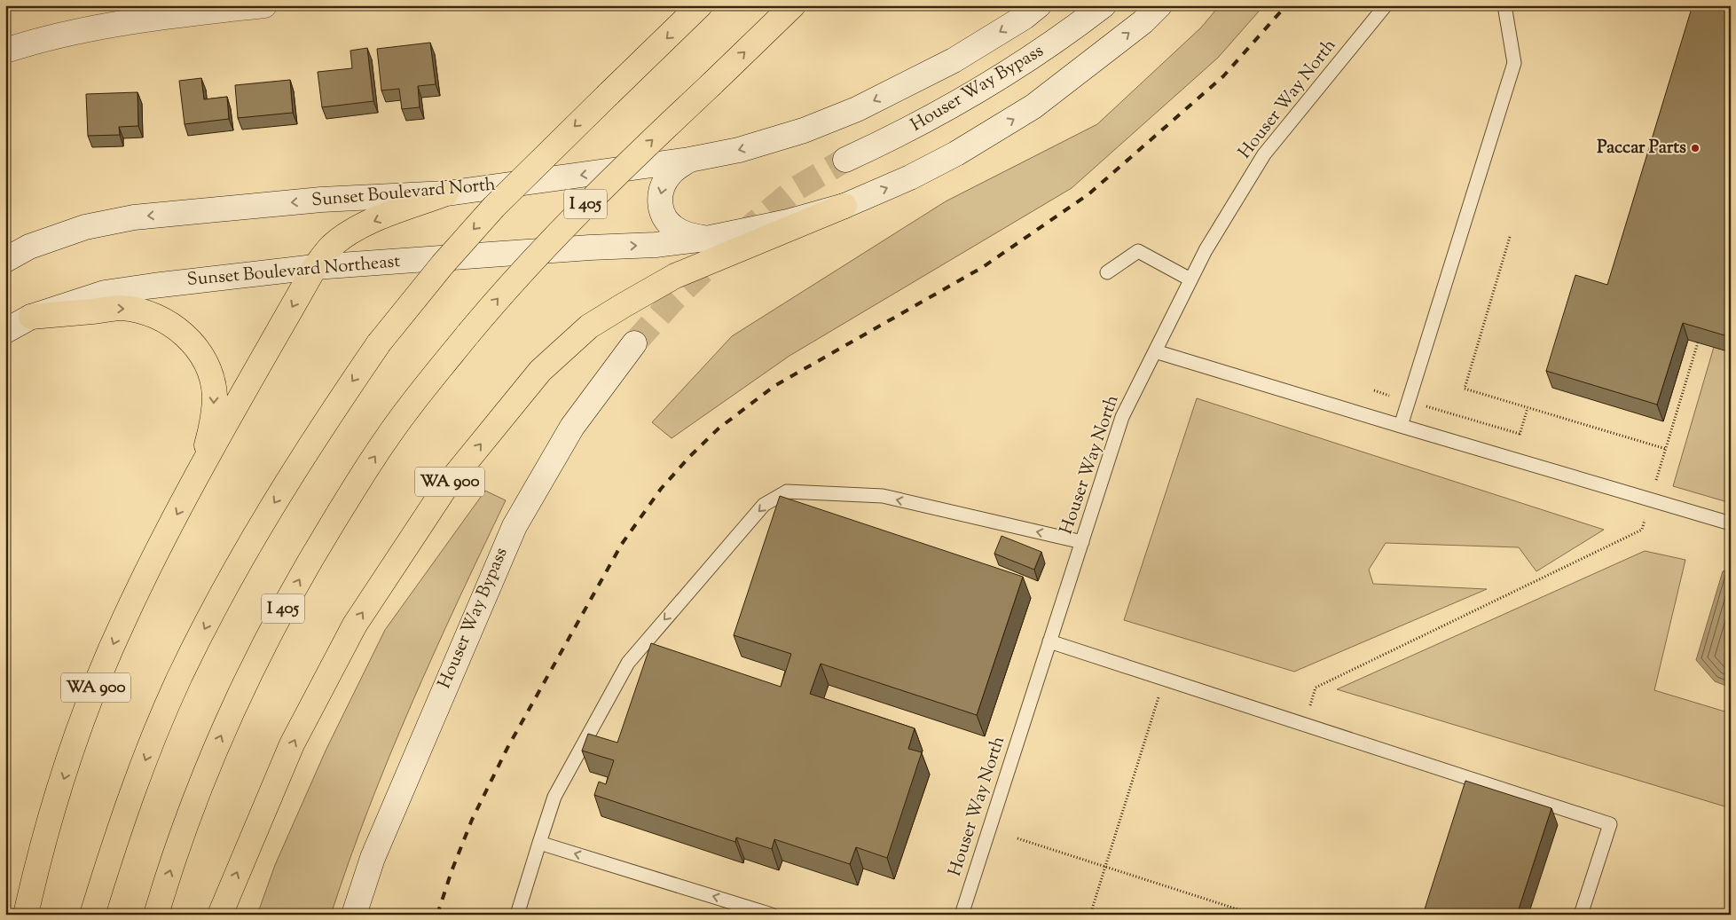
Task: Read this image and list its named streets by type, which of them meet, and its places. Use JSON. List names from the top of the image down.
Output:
{
  "streets": {
    "highway": ["I 405", "WA 900"],
    "main road": ["Houser Way Bypass", "Sunset Boulevard North", "Sunset Boulevard Northeast"],
    "lane": ["Houser Way North"]
  },
  "crossings": [
    ["Sunset Boulevard North", "WA 900"],
    ["Sunset Boulevard Northeast", "WA 900"]
  ],
  "one_way": ["Sunset Boulevard Northeast"],
  "places": ["Paccar Parts"]
}
